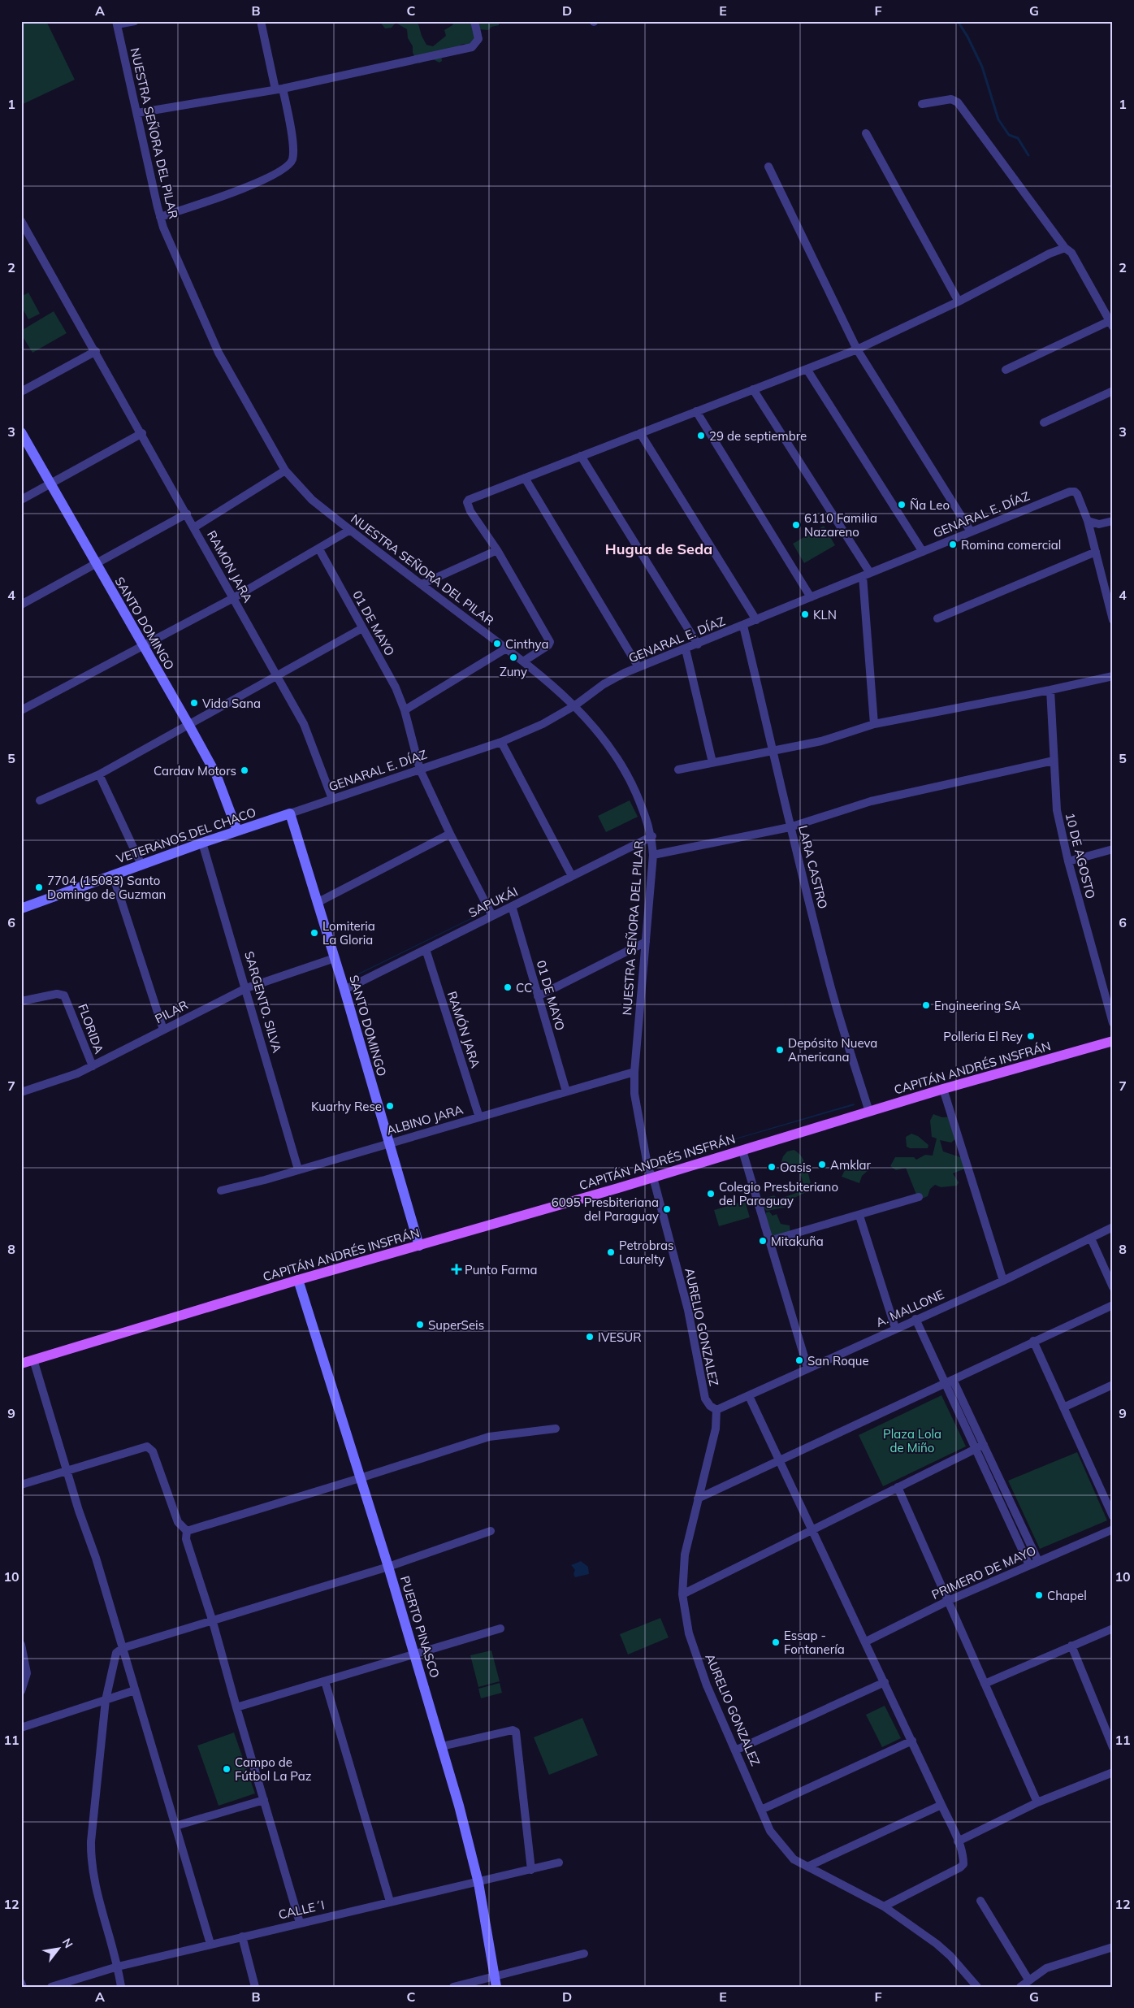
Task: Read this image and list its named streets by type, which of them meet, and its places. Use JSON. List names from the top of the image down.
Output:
{
  "streets": {
    "main road": ["CAPITÁN ANDRÉS INSFRÁN"],
    "street": [
      "NUESTRA SEÑORA DEL PILAR",
      "GENARAL E. DÍAZ",
      "RAMON JARA",
      "SANTO DOMINGO",
      "01 DE MAYO",
      "VETERANOS DEL CHACO",
      "10 DE AGOSTO",
      "LARA CASTRO",
      "SAPUKÁI",
      "SARGENTO. SILVA",
      "PILAR",
      "FLORIDA",
      "RAMÓN JARA",
      "ALBINO JARA",
      "A. MALLONE",
      "AURELIO GONZALEZ",
      "PRIMERO DE MAYO",
      "PUERTO PINASCO",
      "CALLE´I"
    ]
  },
  "crossings": [
    ["NUESTRA SEÑORA DEL PILAR", "GENARAL E. DÍAZ"],
    ["NUESTRA SEÑORA DEL PILAR", "SAPUKÁI"],
    ["NUESTRA SEÑORA DEL PILAR", "CAPITÁN ANDRÉS INSFRÁN"],
    ["NUESTRA SEÑORA DEL PILAR", "ALBINO JARA"],
    ["NUESTRA SEÑORA DEL PILAR", "AURELIO GONZALEZ"],
    ["GENARAL E. DÍAZ", "RAMON JARA"],
    ["GENARAL E. DÍAZ", "SANTO DOMINGO"],
    ["GENARAL E. DÍAZ", "01 DE MAYO"],
    ["GENARAL E. DÍAZ", "VETERANOS DEL CHACO"],
    ["GENARAL E. DÍAZ", "LARA CASTRO"],
    ["SANTO DOMINGO", "VETERANOS DEL CHACO"],
    ["SANTO DOMINGO", "SAPUKÁI"],
    ["SANTO DOMINGO", "PILAR"],
    ["SANTO DOMINGO", "CAPITÁN ANDRÉS INSFRÁN"],
    ["SANTO DOMINGO", "ALBINO JARA"],
    ["01 DE MAYO", "SAPUKÁI"],
    ["01 DE MAYO", "ALBINO JARA"],
    ["VETERANOS DEL CHACO", "SARGENTO. SILVA"],
    ["LARA CASTRO", "CAPITÁN ANDRÉS INSFRÁN"],
    ["SAPUKÁI", "RAMÓN JARA"],
    ["SARGENTO. SILVA", "PILAR"],
    ["SARGENTO. SILVA", "ALBINO JARA"],
    ["PILAR", "FLORIDA"],
    ["RAMÓN JARA", "ALBINO JARA"],
    ["CAPITÁN ANDRÉS INSFRÁN", "AURELIO GONZALEZ"],
    ["CAPITÁN ANDRÉS INSFRÁN", "PUERTO PINASCO"],
    ["A. MALLONE", "AURELIO GONZALEZ"],
    ["PUERTO PINASCO", "CALLE´I"]
  ],
  "districts": ["Hugua de Seda"],
  "parks": ["Plaza Lola de Miño"],
  "places": {
    "other": [
      "29 de septiembre",
      "Ña Leo",
      "6110 Familia Nazareno",
      "Romina comercial",
      "KLN",
      "Cinthya",
      "Zuny",
      "Vida Sana",
      "Cardav Motors",
      "7704 (15083) Santo Domingo de Guzman",
      "Lomiteria La Gloria",
      "CC",
      "Engineering SA",
      "Polleria El Rey",
      "Depósito Nueva Americana",
      "Kuarhy Rese",
      "Amklar",
      "Oasis",
      "Colegio Presbiteriano del Paraguay",
      "6095 Presbiteriana del Paraguay",
      "Mitakuña",
      "Petrobras Laurelty",
      "SuperSeis",
      "IVESUR",
      "San Roque",
      "Chapel",
      "Essap - Fontanería",
      "Campo de Fútbol La Paz"
    ],
    "health": ["Punto Farma"]
  },
  "north": "top right",
  "grid": {
    "columns": [
      "A",
      "B",
      "C",
      "D",
      "E",
      "F",
      "G"
    ],
    "rows": [
      "1",
      "2",
      "3",
      "4",
      "5",
      "6",
      "7",
      "8",
      "9",
      "10",
      "11",
      "12"
    ]
  }
}
